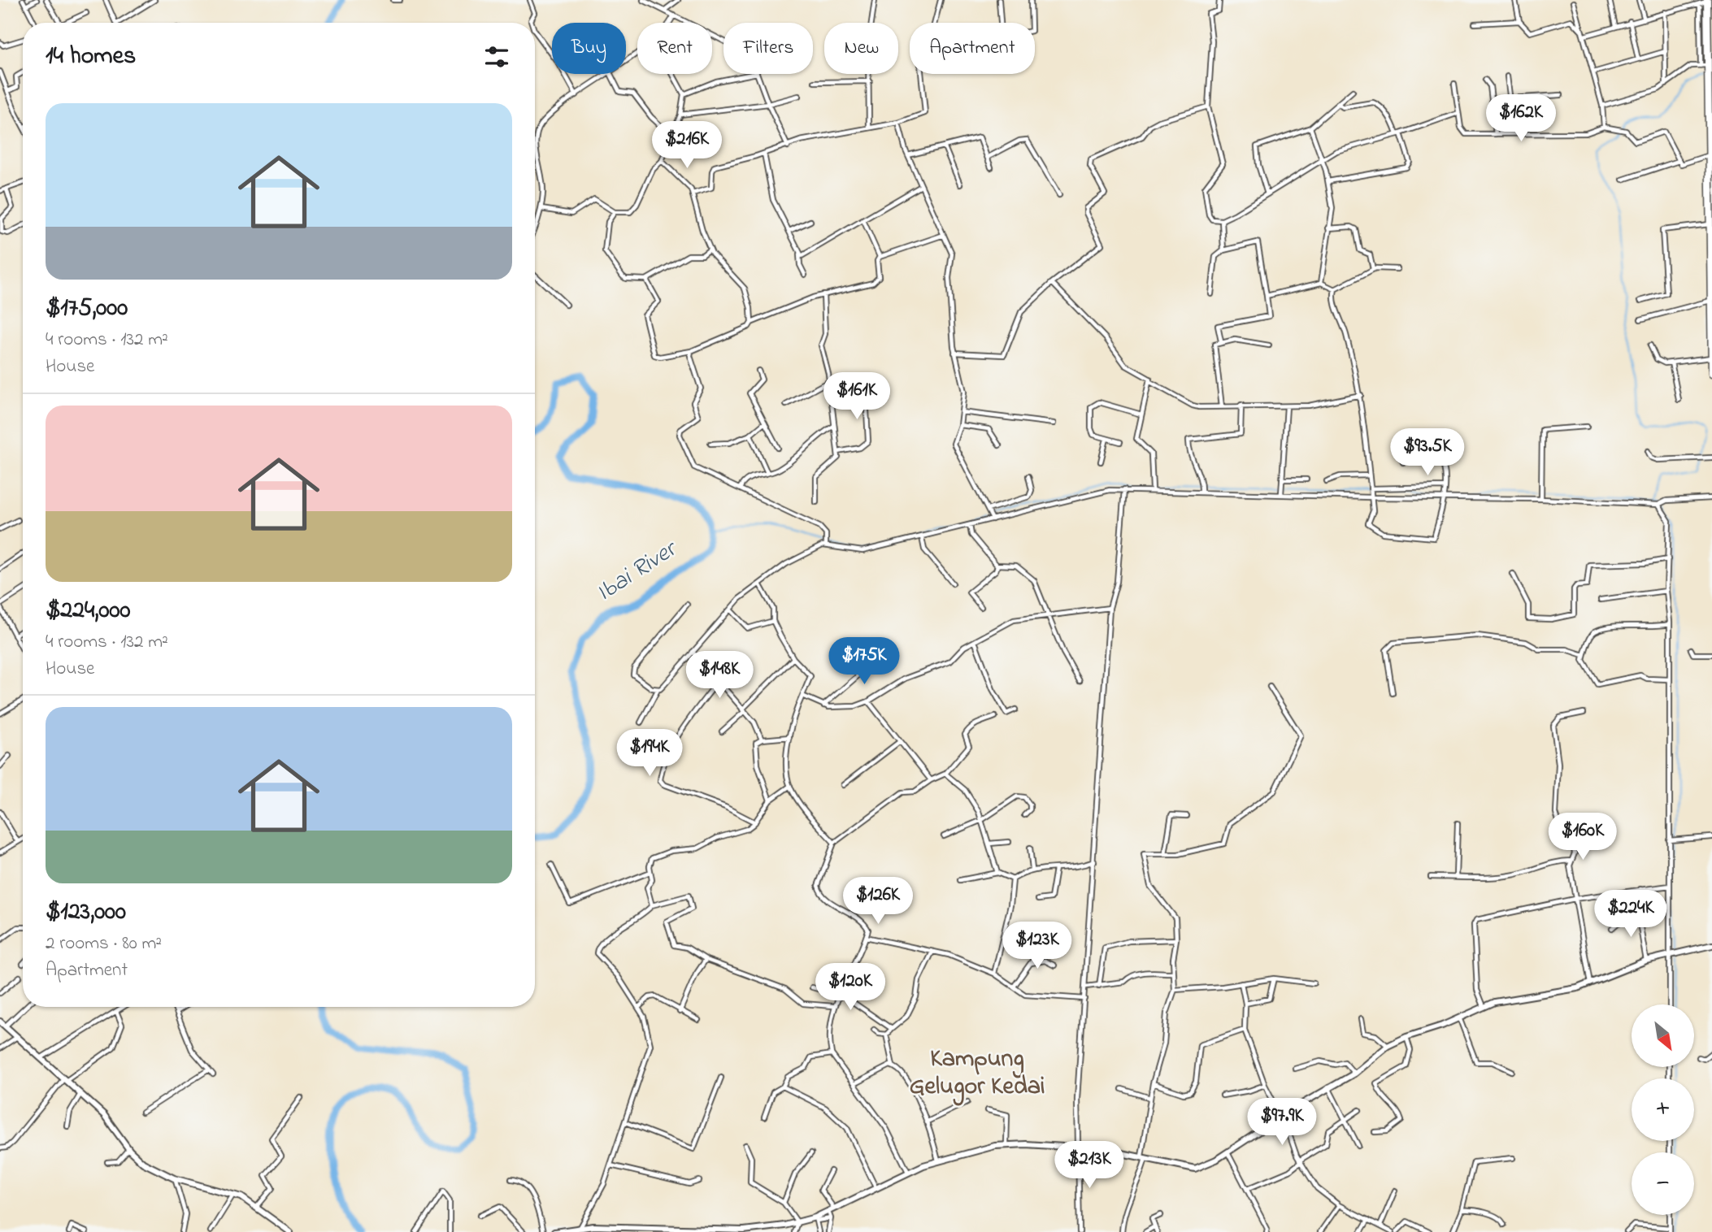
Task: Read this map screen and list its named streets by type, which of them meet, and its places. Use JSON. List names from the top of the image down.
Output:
{
  "districts": ["Kampung Gelugor Kedai"],
  "water": ["Ibai River"],
  "north": "bottom right",
  "page": {
    "chip": [
      "Buy",
      "Rent",
      "Filters",
      "New",
      "Apartment"
    ],
    "heading": "14 homes",
    "list": [
      {
        "name": "$175,000",
        "note": "4 rooms · 132 m² · House"
      },
      {
        "name": "$224,000",
        "note": "4 rooms · 132 m² · House"
      },
      {
        "name": "$123,000",
        "note": "2 rooms · 80 m² · Apartment"
      }
    ],
    "price": [
      "$162K",
      "$216K",
      "$161K",
      "$93.5K",
      "$175K",
      "$148K",
      "$194K",
      "$160K",
      "$126K",
      "$224K",
      "$123K",
      "$120K",
      "$97.9K",
      "$213K"
    ],
    "map_buttons": ["+", "−"]
  }
}
